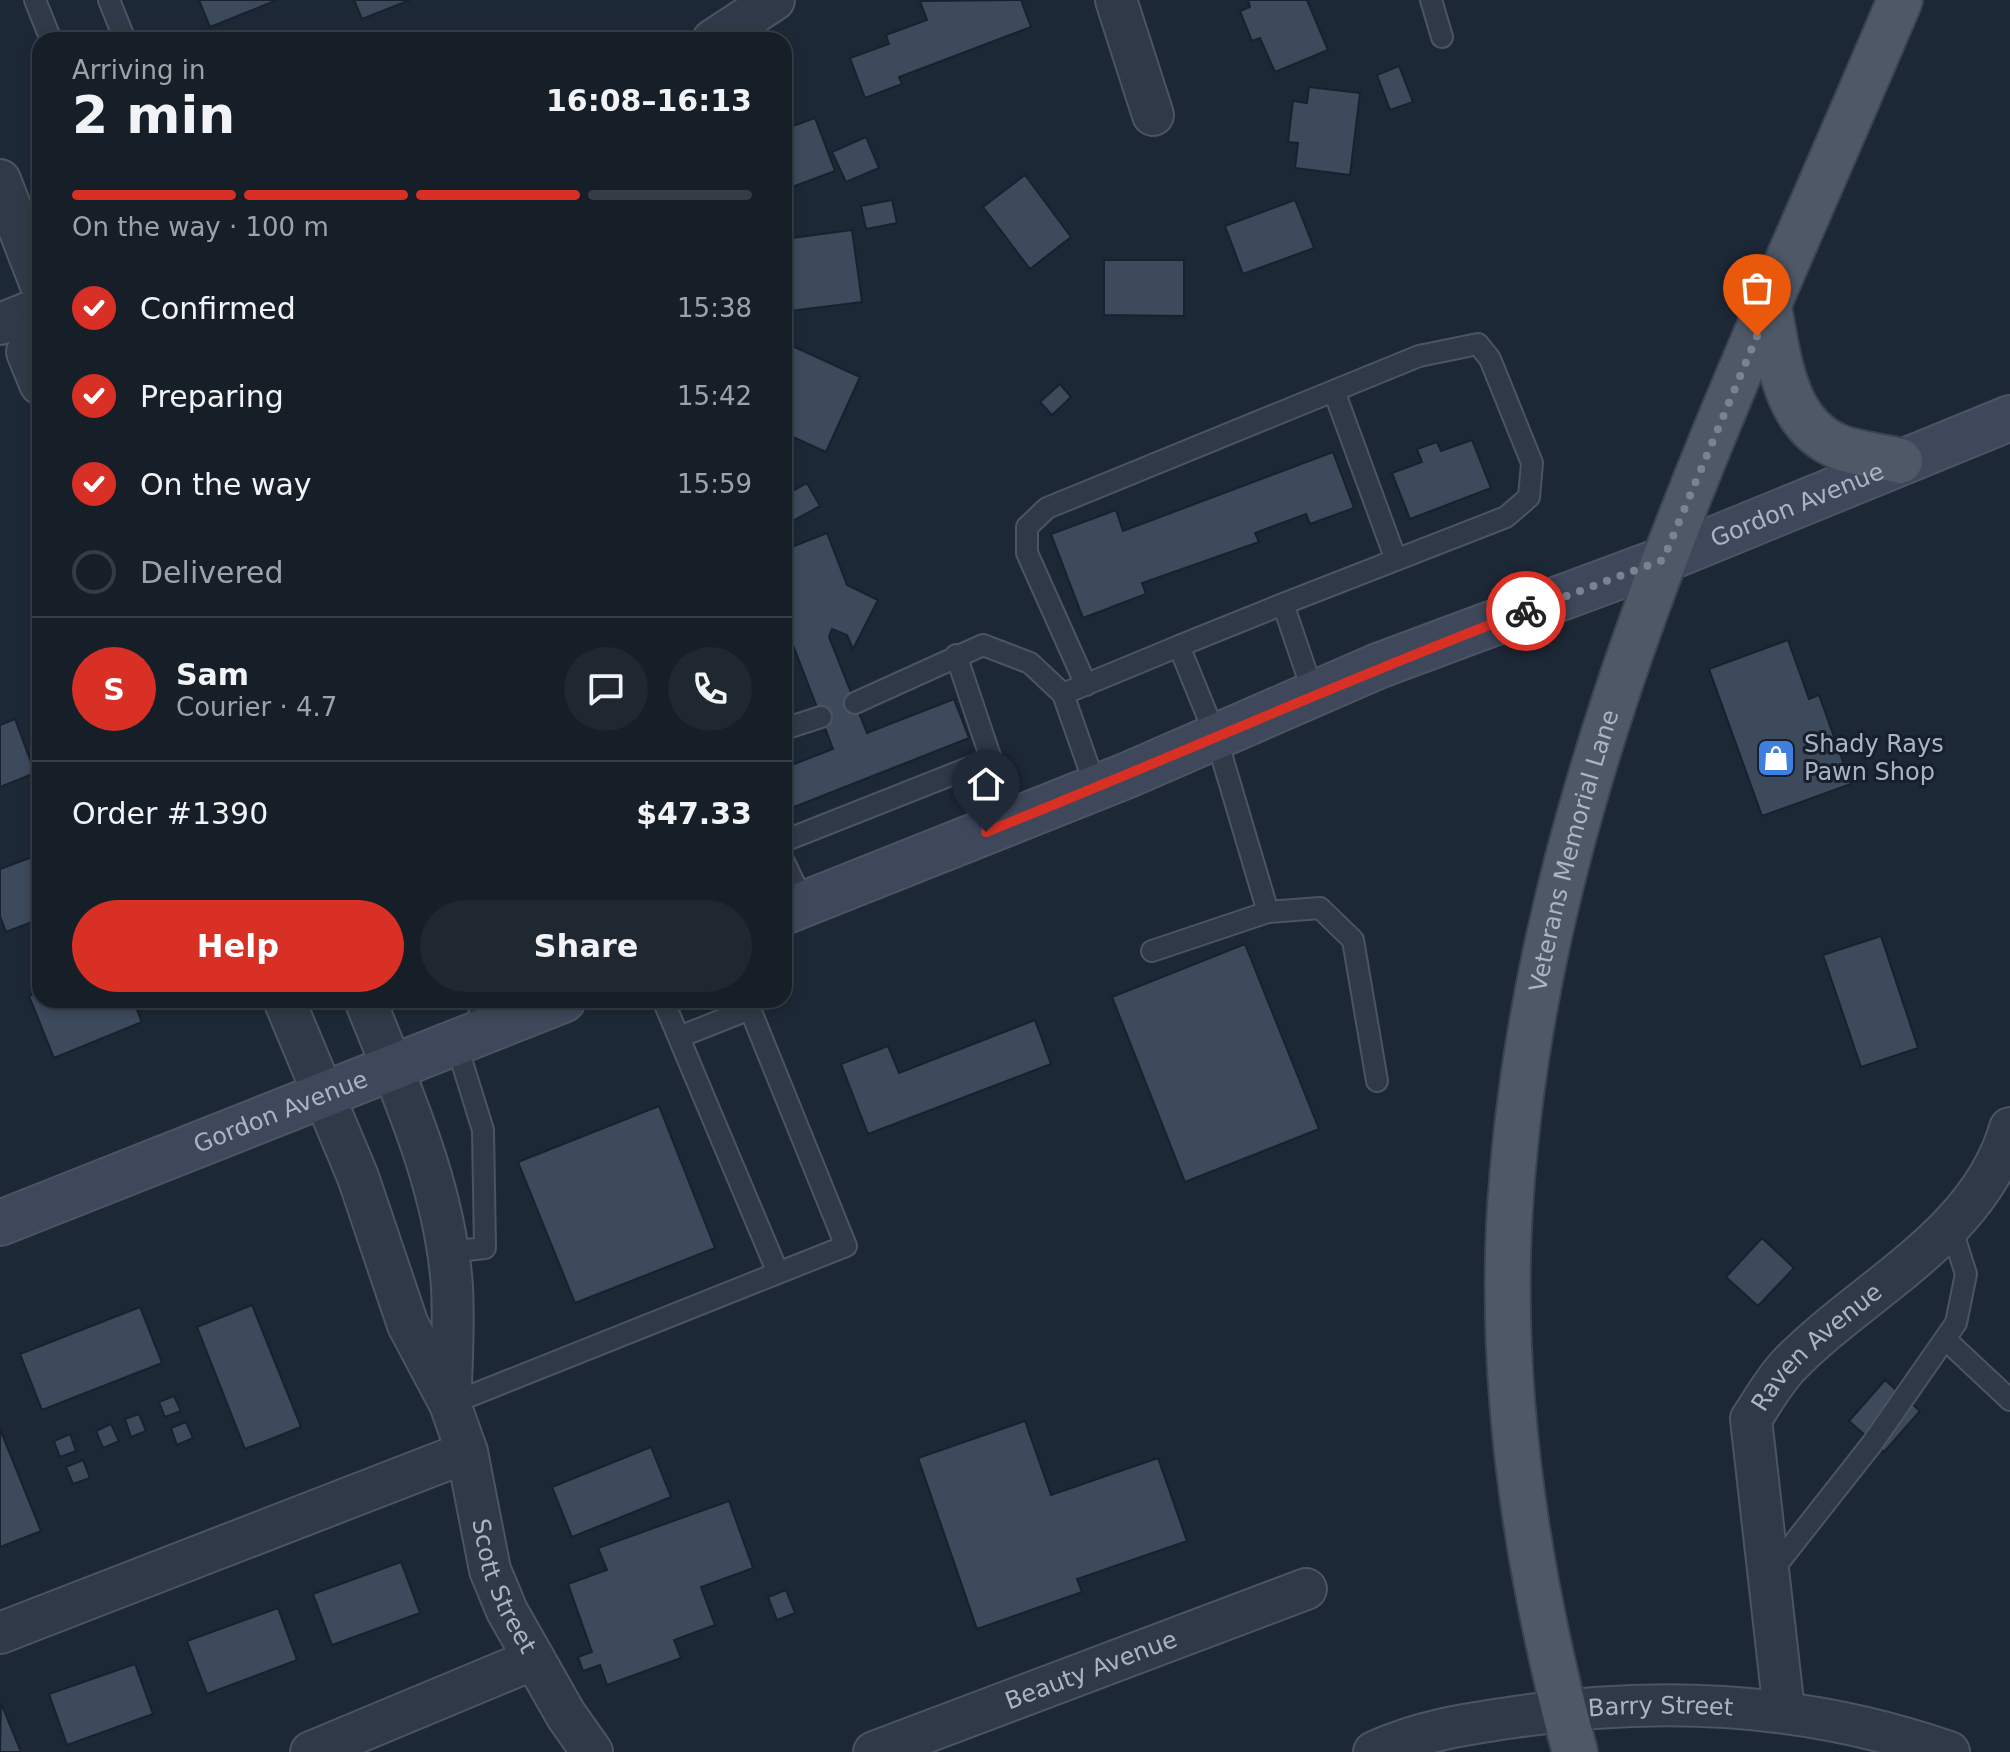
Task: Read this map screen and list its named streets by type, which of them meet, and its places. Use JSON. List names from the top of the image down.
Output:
{
  "streets": {
    "main road": ["Gordon Avenue", "Veterans Memorial Lane"],
    "street": [
      "Raven Avenue",
      "Scott Street",
      "Beauty Avenue",
      "Barry Street"
    ]
  },
  "crossings": [
    ["Gordon Avenue", "Veterans Memorial Lane"],
    ["Gordon Avenue", "Scott Street"],
    ["Veterans Memorial Lane", "Barry Street"],
    ["Raven Avenue", "Barry Street"]
  ],
  "places": {
    "shop": ["Shady Rays Pawn Shop"]
  },
  "page": {
    "heading": ["2 min", "Arriving in", "16:08–16:13"],
    "panel": [
      "Sam",
      "Courier · 4.7",
      "Order #1390",
      "$47.33"
    ],
    "bar": "On the way · 100 m",
    "list": [
      ["Confirmed", "15:38"],
      ["Preparing", "15:42"],
      ["On the way", "15:59"],
      "Delivered"
    ],
    "round": "S",
    "buttons": ["Help", "Share"]
  }
}
